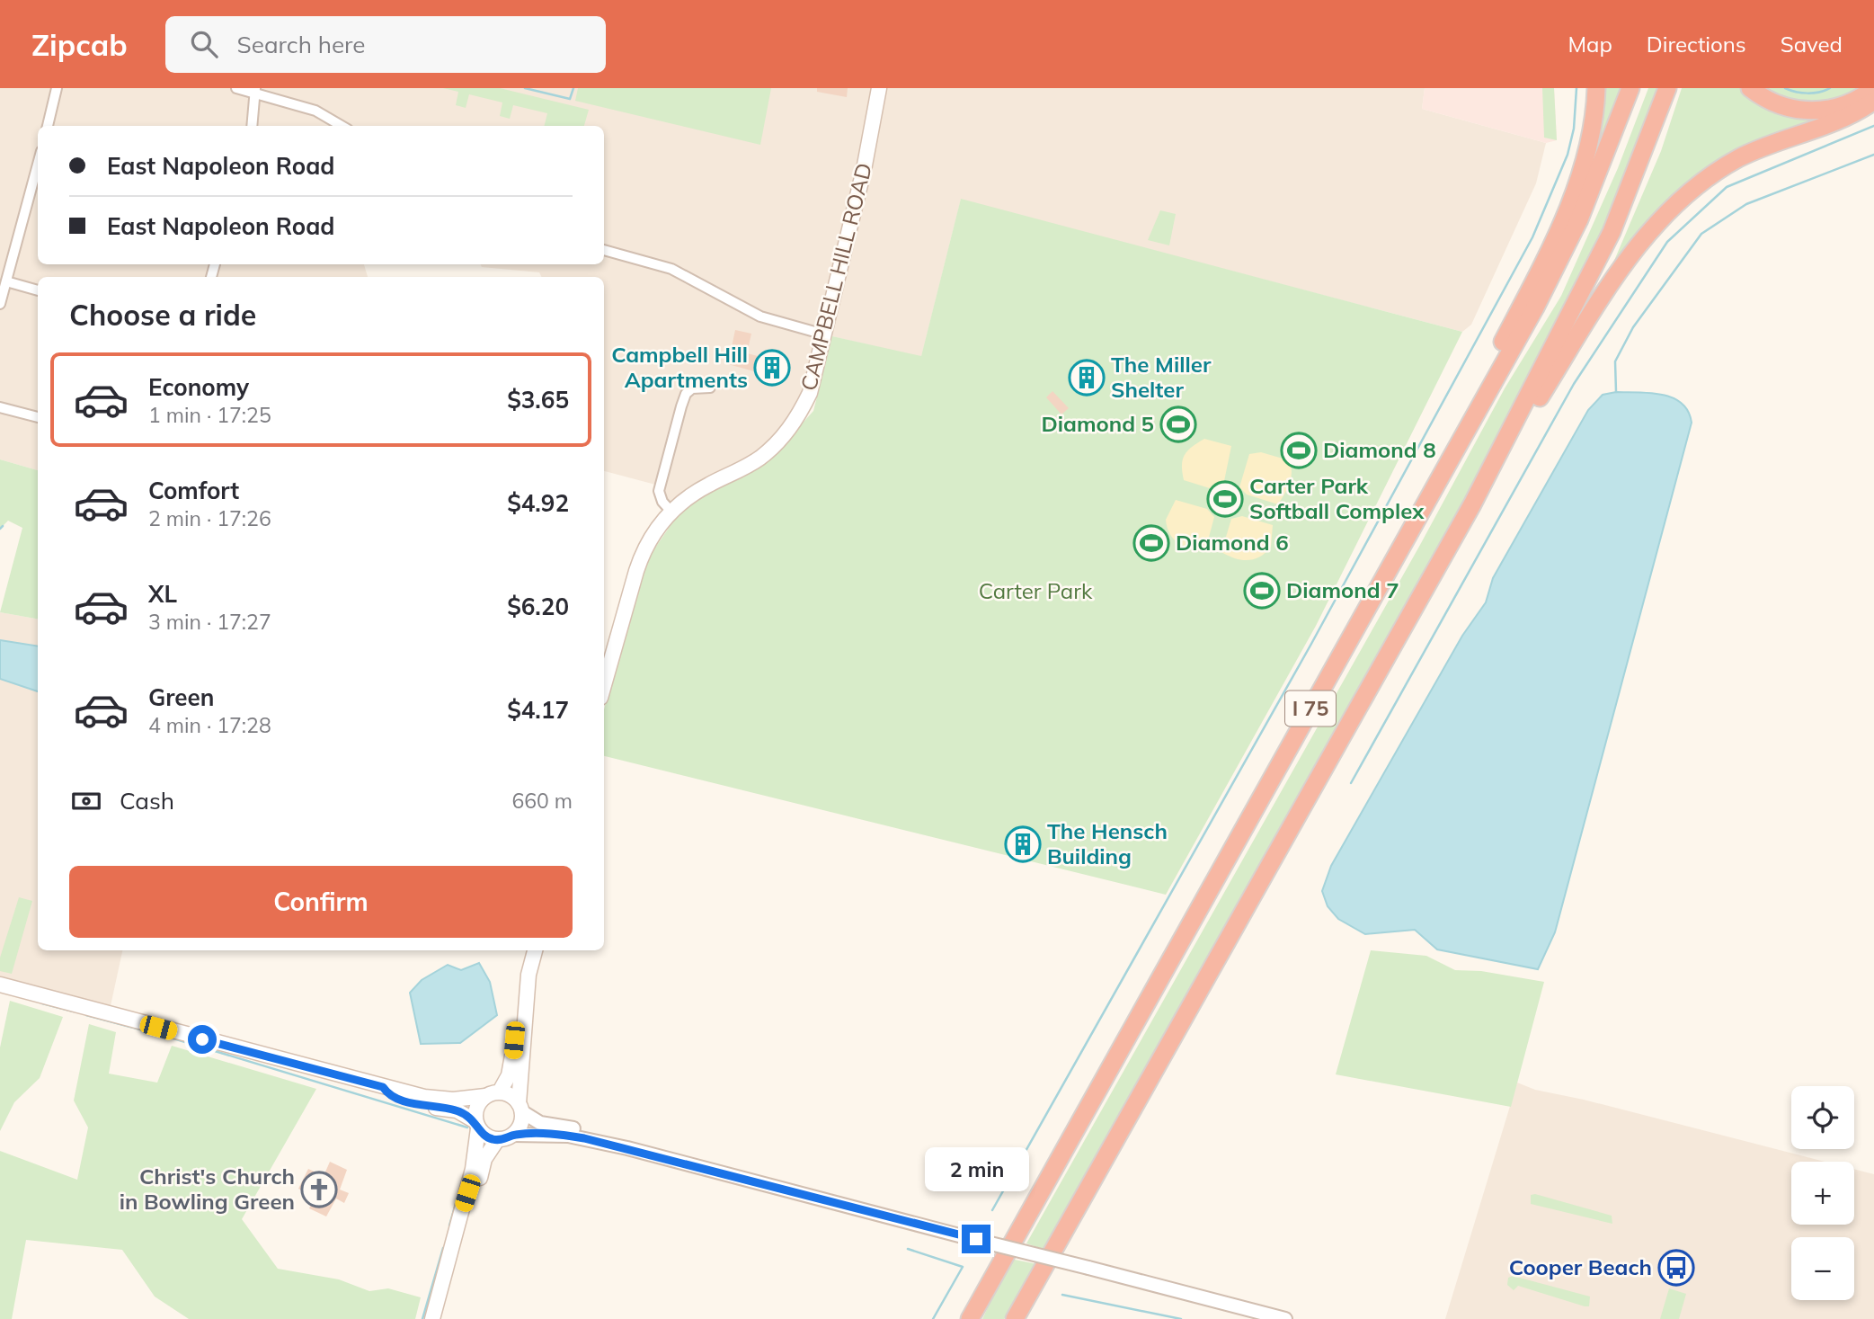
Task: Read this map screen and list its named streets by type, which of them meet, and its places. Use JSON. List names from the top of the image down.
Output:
{
  "streets": {
    "highway": ["I 75"],
    "main road": ["CAMPBELL HILL ROAD"]
  },
  "parks": ["Carter Park"],
  "places": {
    "building": ["Campbell Hill Apartments", "The Miller Shelter", "The Hensch Building"],
    "sports": [
      "Diamond 5",
      "Diamond 8",
      "Carter Park Softball Complex",
      "Diamond 6",
      "Diamond 7"
    ],
    "church": ["Christ's Church in Bowling Green"],
    "bus stop": ["Cooper Beach"]
  },
  "page": {
    "header": "Zipcab",
    "search": "Search here",
    "nav": ["Map", "Directions", "Saved"],
    "banner": ["East Napoleon Road", "East Napoleon Road"],
    "heading": "Choose a ride",
    "list": [
      {
        "name": "Economy",
        "note": "1 min · 17:25",
        "value": "$3.65"
      },
      {
        "name": "Comfort",
        "note": "2 min · 17:26",
        "value": "$4.92"
      },
      {
        "name": "XL",
        "note": "3 min · 17:27",
        "value": "$6.20"
      },
      {
        "name": "Green",
        "note": "4 min · 17:28",
        "value": "$4.17"
      }
    ],
    "pay": ["Cash", "660 m"],
    "buttons": "Confirm",
    "map_buttons": ["+", "−"],
    "bubble": "2 min"
  }
}
